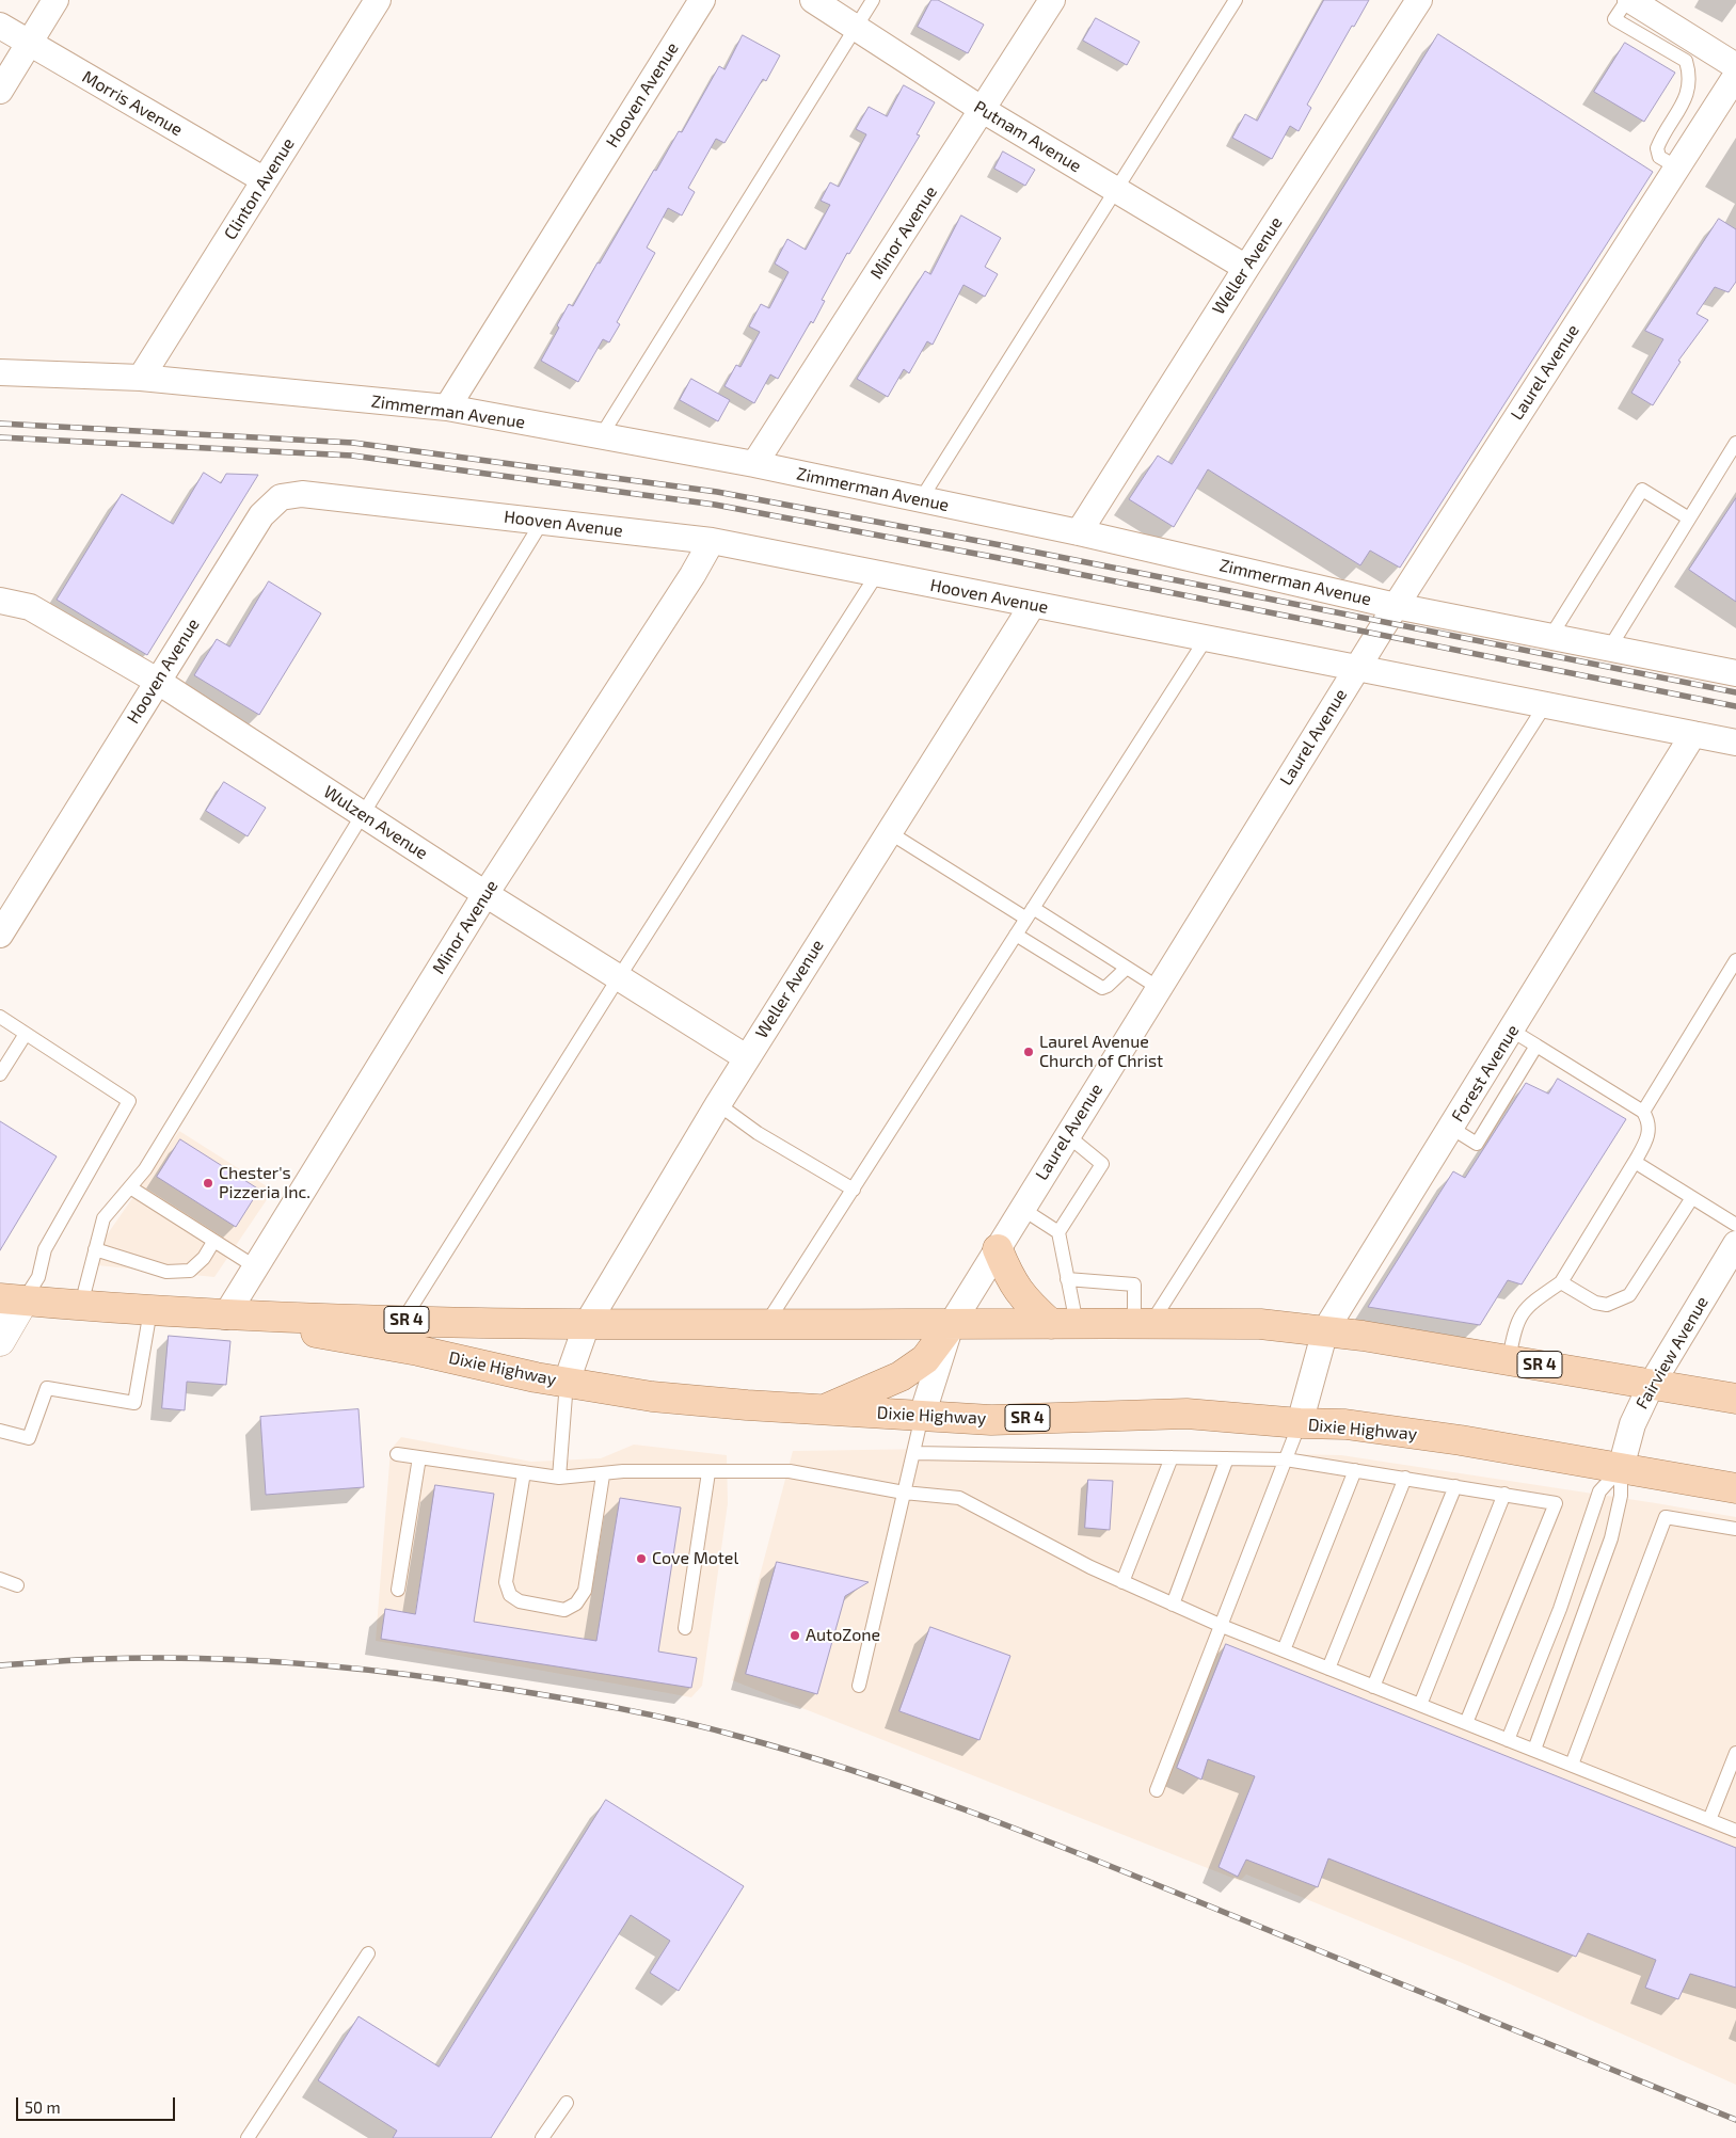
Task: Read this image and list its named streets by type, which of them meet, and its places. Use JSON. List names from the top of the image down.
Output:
{
  "streets": {
    "main road": ["SR 4", "Dixie Highway"],
    "street": [
      "Hooven Avenue",
      "Morris Avenue",
      "Putnam Avenue",
      "Clinton Avenue",
      "Minor Avenue",
      "Weller Avenue",
      "Laurel Avenue",
      "Zimmerman Avenue",
      "Wulzen Avenue",
      "Forest Avenue",
      "Fairview Avenue"
    ]
  },
  "crossings": [
    ["Hooven Avenue", "Minor Avenue"],
    ["Hooven Avenue", "Weller Avenue"],
    ["Hooven Avenue", "Laurel Avenue"],
    ["Hooven Avenue", "Zimmerman Avenue"],
    ["Hooven Avenue", "Wulzen Avenue"],
    ["Morris Avenue", "Clinton Avenue"],
    ["Putnam Avenue", "Minor Avenue"],
    ["Putnam Avenue", "Weller Avenue"],
    ["Clinton Avenue", "Zimmerman Avenue"],
    ["Minor Avenue", "Zimmerman Avenue"],
    ["Minor Avenue", "Wulzen Avenue"],
    ["Minor Avenue", "Dixie Highway"],
    ["Weller Avenue", "Zimmerman Avenue"],
    ["Weller Avenue", "Wulzen Avenue"],
    ["Weller Avenue", "Dixie Highway"],
    ["Laurel Avenue", "Zimmerman Avenue"],
    ["Laurel Avenue", "Dixie Highway"],
    ["Forest Avenue", "Dixie Highway"],
    ["Fairview Avenue", "Dixie Highway"]
  ],
  "places": [
    "Laurel Avenue Church of Christ",
    "Chester's Pizzeria Inc.",
    "Cove Motel",
    "AutoZone"
  ],
  "scale_bar": "50 m"
}
